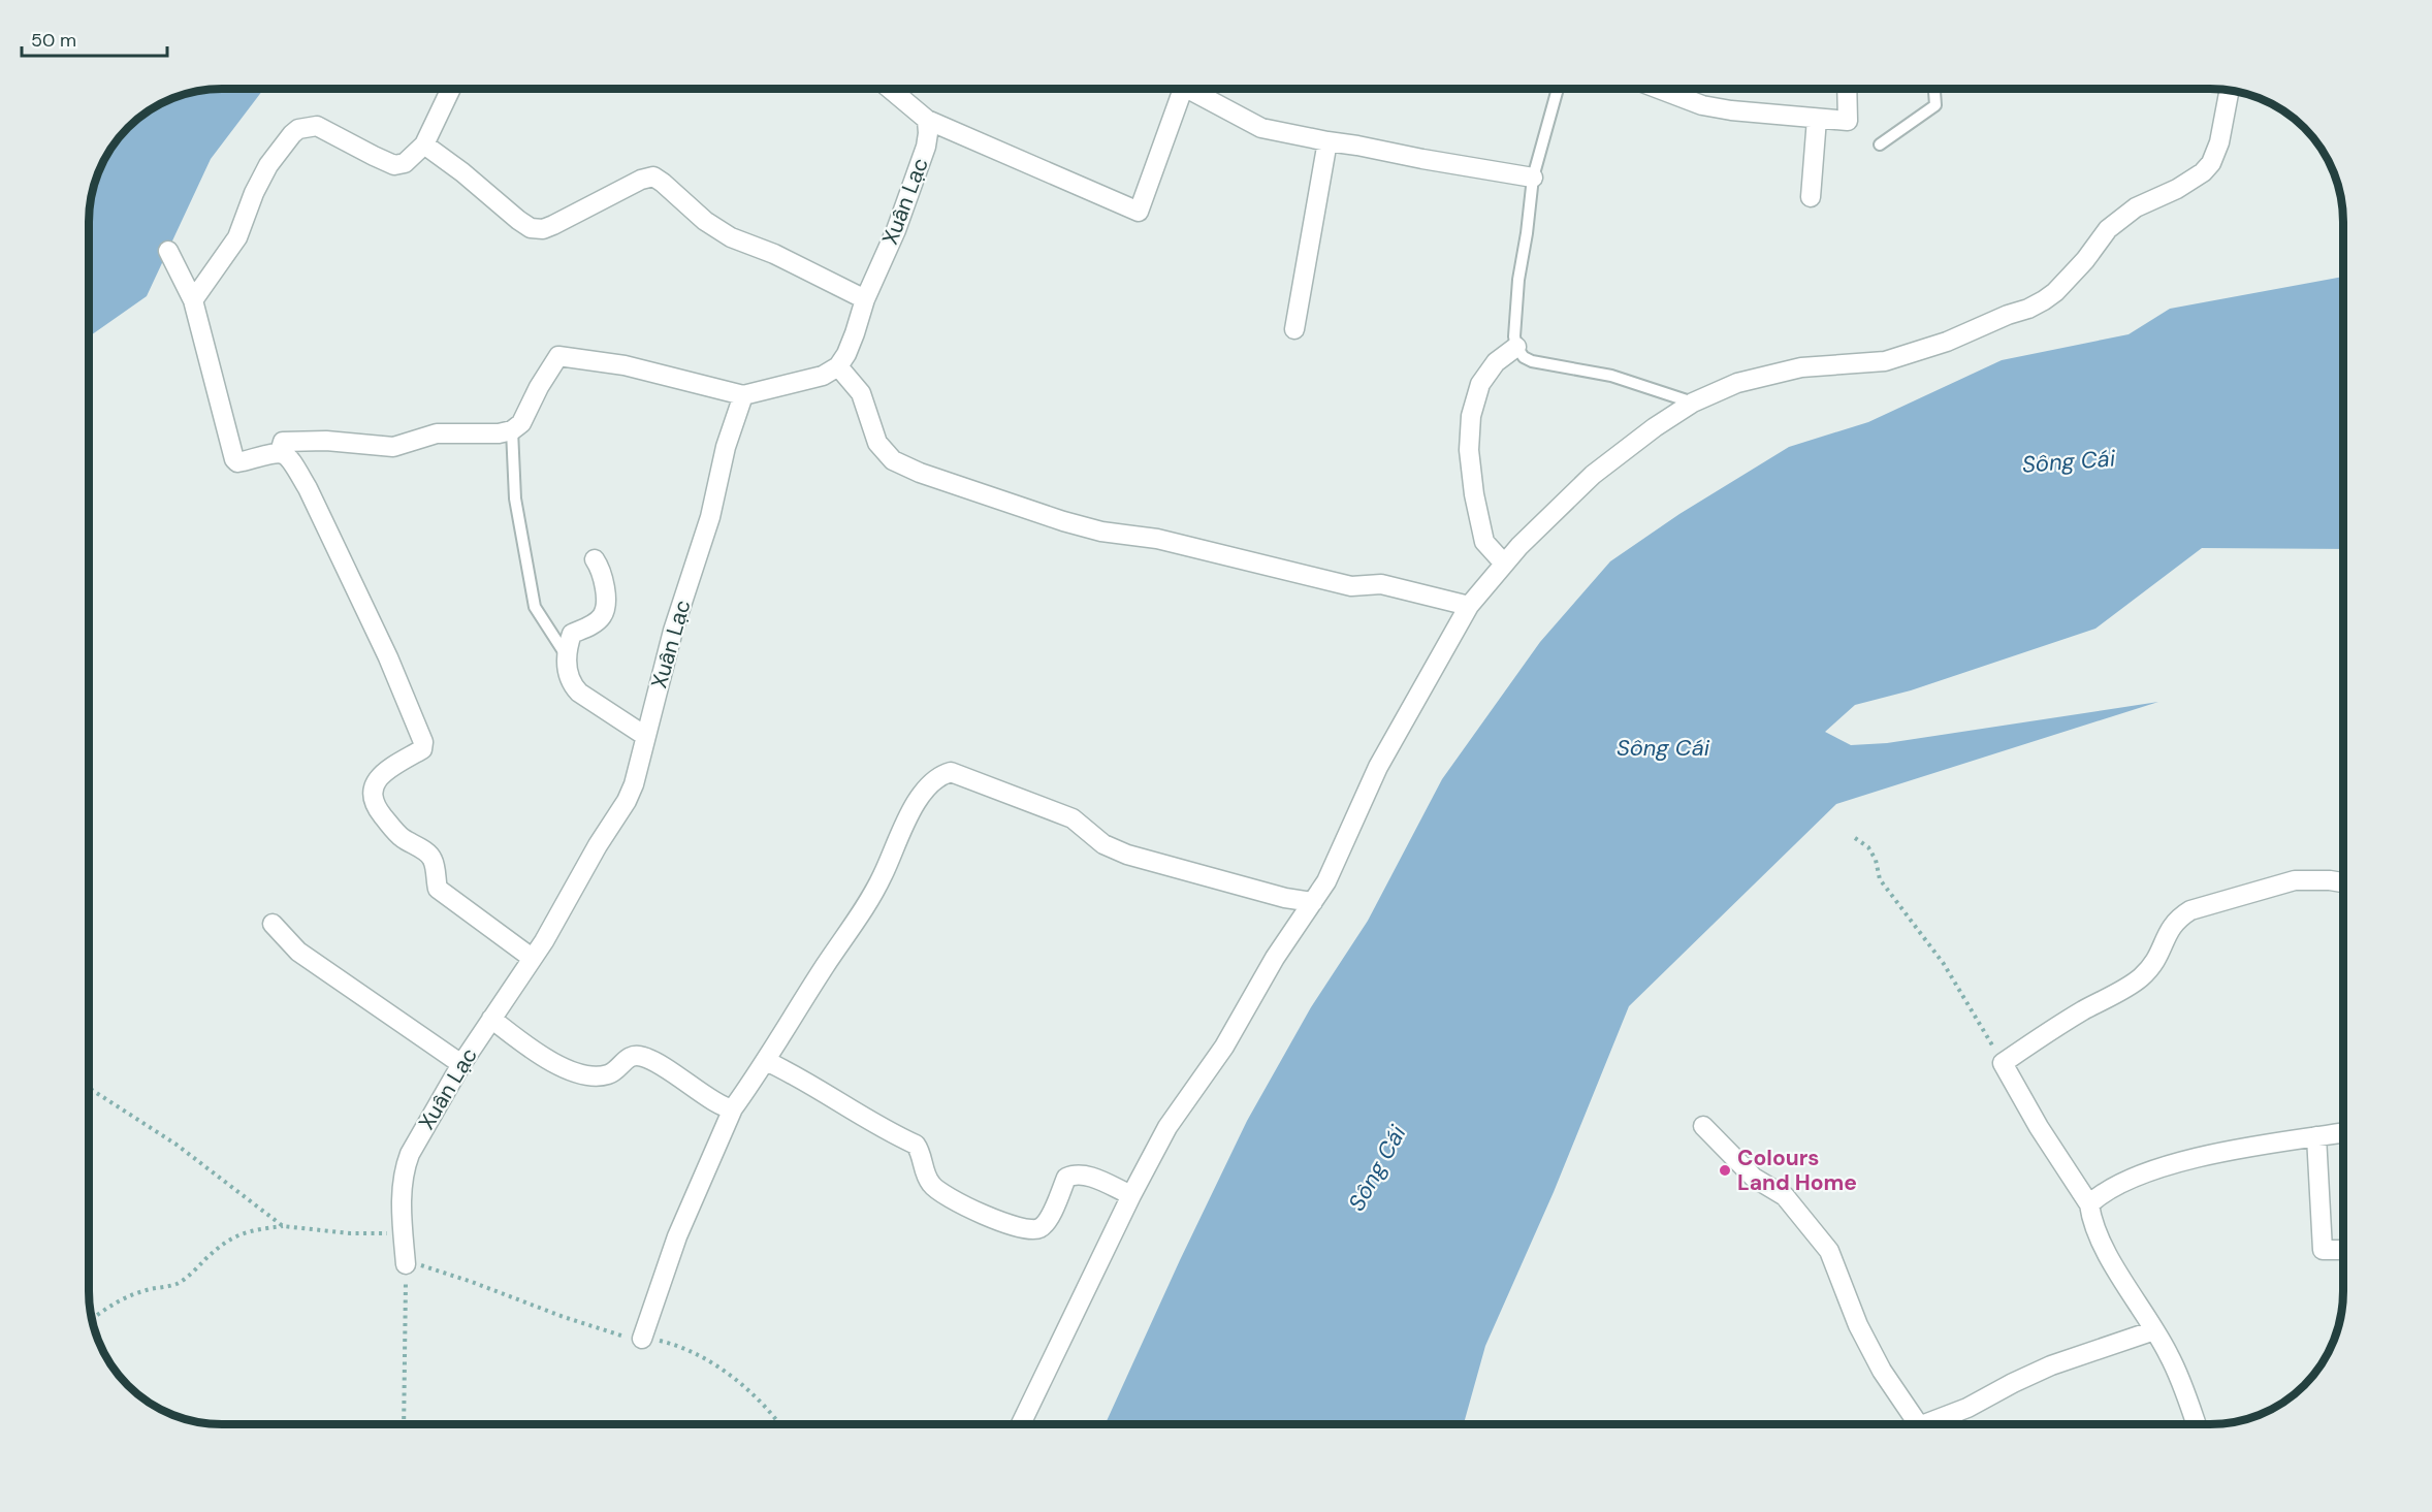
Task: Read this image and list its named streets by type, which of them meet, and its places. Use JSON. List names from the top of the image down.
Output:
{
  "streets": {
    "street": ["Xuân Lạc"]
  },
  "water": ["Sông Cái"],
  "places": ["Colours Land Home"],
  "scale_bar": "50 m"
}
